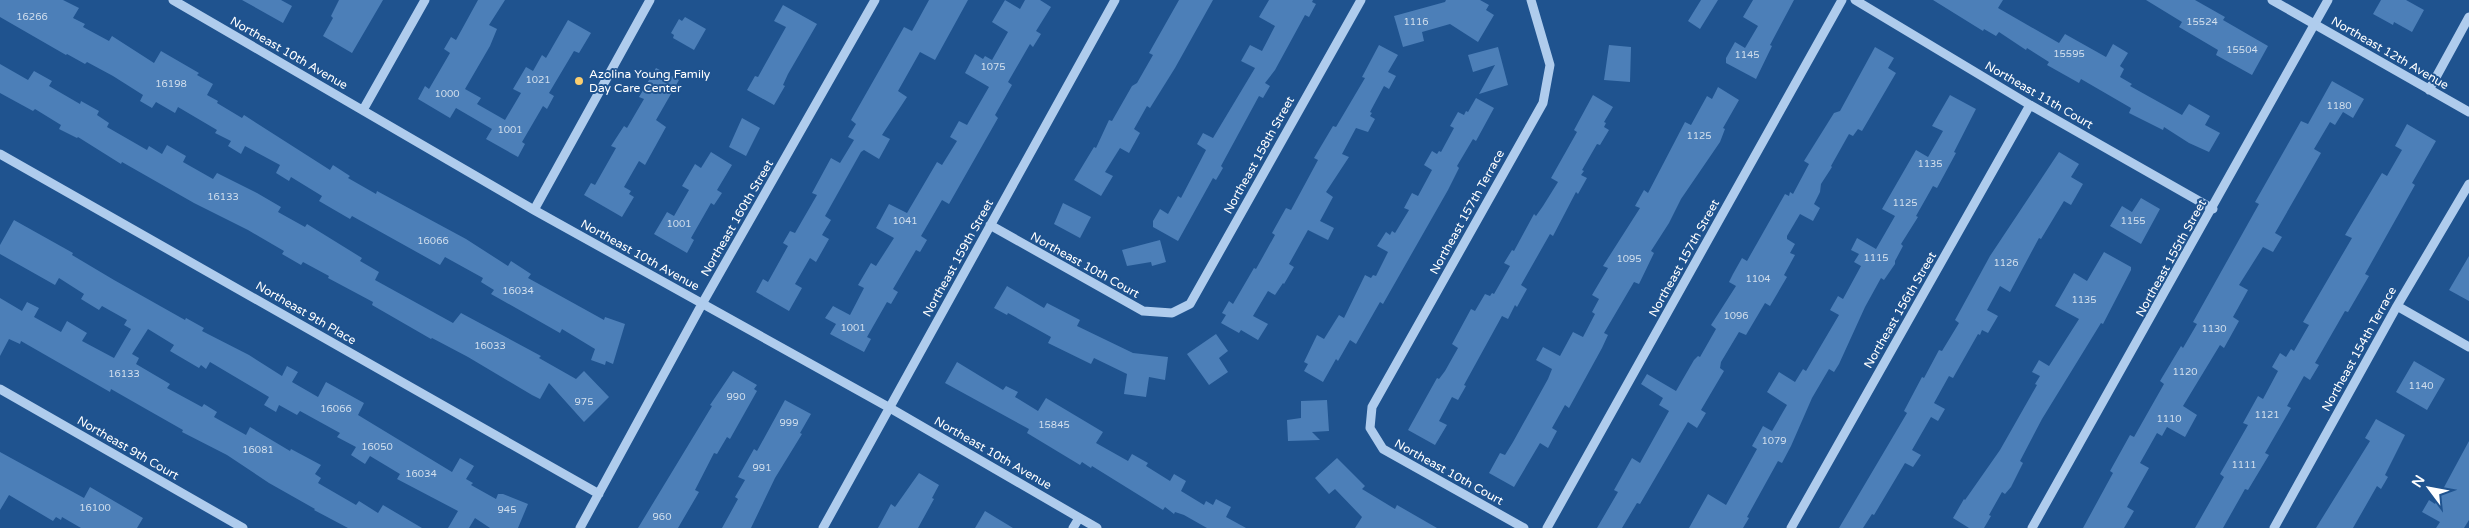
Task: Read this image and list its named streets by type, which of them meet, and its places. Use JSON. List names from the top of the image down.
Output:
{
  "streets": {
    "street": [
      "Northeast 10th Avenue",
      "Northeast 12th Avenue",
      "Northeast 11th Court",
      "Northeast 158th Street",
      "Northeast 157th Terrace",
      "Northeast 160th Street",
      "Northeast 159th Street",
      "Northeast 157th Street",
      "Northeast 155th Street",
      "Northeast 10th Court",
      "Northeast 156th Street",
      "Northeast 9th Place",
      "Northeast 154th Terrace",
      "Northeast 9th Court"
    ]
  },
  "crossings": [
    ["Northeast 10th Avenue", "Northeast 160th Street"],
    ["Northeast 10th Avenue", "Northeast 159th Street"],
    ["Northeast 12th Avenue", "Northeast 155th Street"],
    ["Northeast 11th Court", "Northeast 155th Street"],
    ["Northeast 11th Court", "Northeast 156th Street"],
    ["Northeast 158th Street", "Northeast 10th Court"],
    ["Northeast 157th Terrace", "Northeast 10th Court"],
    ["Northeast 160th Street", "Northeast 9th Place"],
    ["Northeast 159th Street", "Northeast 10th Court"]
  ],
  "places": ["Azolina Young Family Day Care Center"],
  "house_numbers": [
    "16266",
    "1116",
    "15524",
    "15504",
    "15595",
    "1145",
    "1075",
    "1021",
    "16198",
    "1000",
    "1180",
    "1001",
    "1125",
    "1135",
    "16133",
    "1125",
    "1041",
    "1155",
    "1001",
    "16066",
    "1115",
    "1095",
    "1126",
    "1104",
    "16034",
    "1135",
    "1096",
    "1001",
    "1130",
    "16033",
    "1120",
    "16133",
    "1140",
    "990",
    "975",
    "16066",
    "1121",
    "1110",
    "999",
    "15845",
    "1079",
    "16050",
    "16081",
    "1111",
    "991",
    "16034",
    "16100",
    "945",
    "960"
  ],
  "north": "top left"
}
